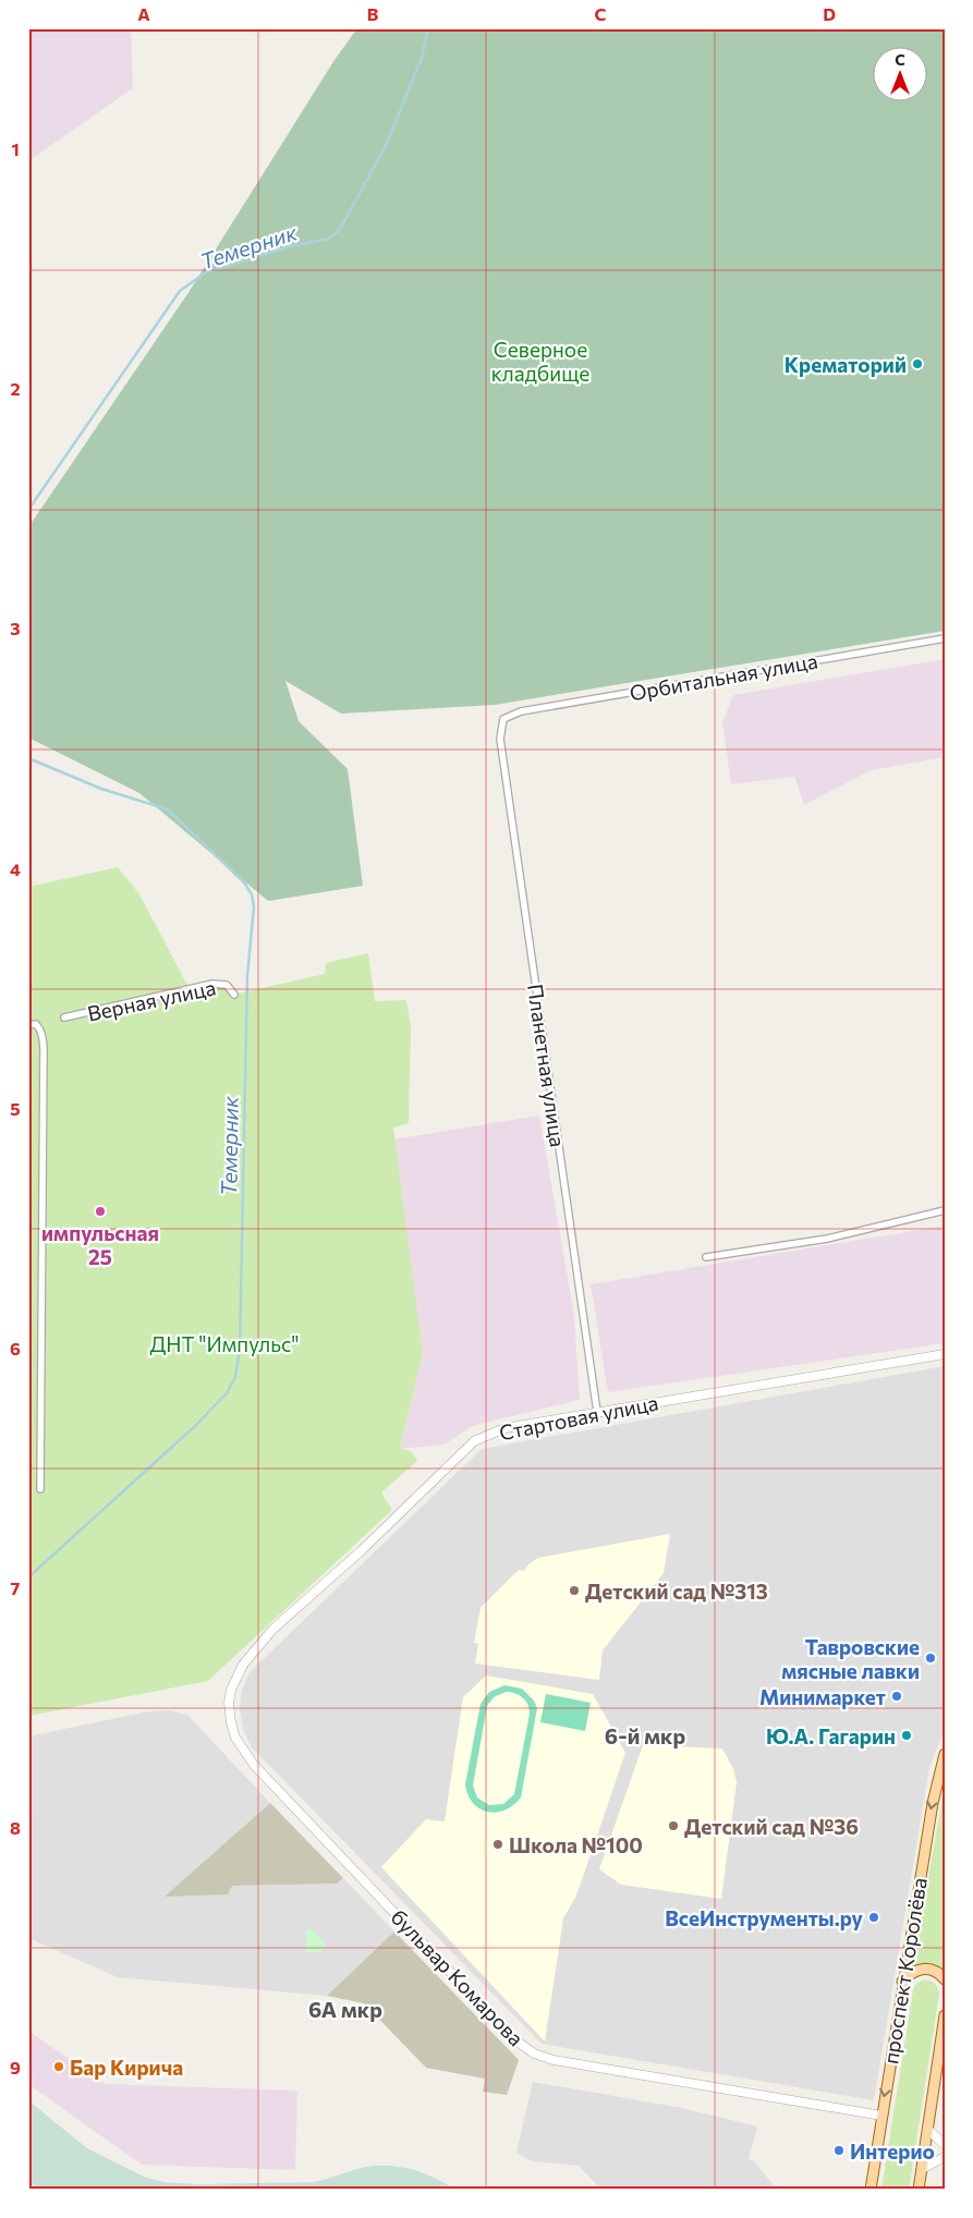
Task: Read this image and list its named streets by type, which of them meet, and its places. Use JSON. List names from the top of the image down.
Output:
{
  "streets": {
    "main road": ["проспект Королёва"],
    "street": [
      "Орбитальная улица",
      "Верная улица",
      "Планетная улица",
      "Стартовая улица",
      "бульвар Комарова"
    ]
  },
  "crossings": [
    ["Орбитальная улица", "Планетная улица"],
    ["Планетная улица", "Стартовая улица"],
    ["Стартовая улица", "бульвар Комарова"],
    ["проспект Королёва", "бульвар Комарова"]
  ],
  "one_way": ["проспект Королёва"],
  "districts": ["6-й мкр", "6А мкр"],
  "water": ["Темерник"],
  "parks": ["Северное кладбище", "ДНТ \"Импульс\""],
  "places": [
    "Крематорий",
    "импульсная 25",
    "Детский сад №313",
    "Тавровские мясные лавки",
    "Минимаркет",
    "Ю.А. Гагарин",
    "Детский сад №36",
    "Школа №100",
    "ВсеИнструменты.ру",
    "Бар Кирича",
    "Интерио"
  ],
  "north": "top",
  "grid": {
    "columns": [
      "A",
      "B",
      "C",
      "D"
    ],
    "rows": [
      "1",
      "2",
      "3",
      "4",
      "5",
      "6",
      "7",
      "8",
      "9"
    ]
  }
}
